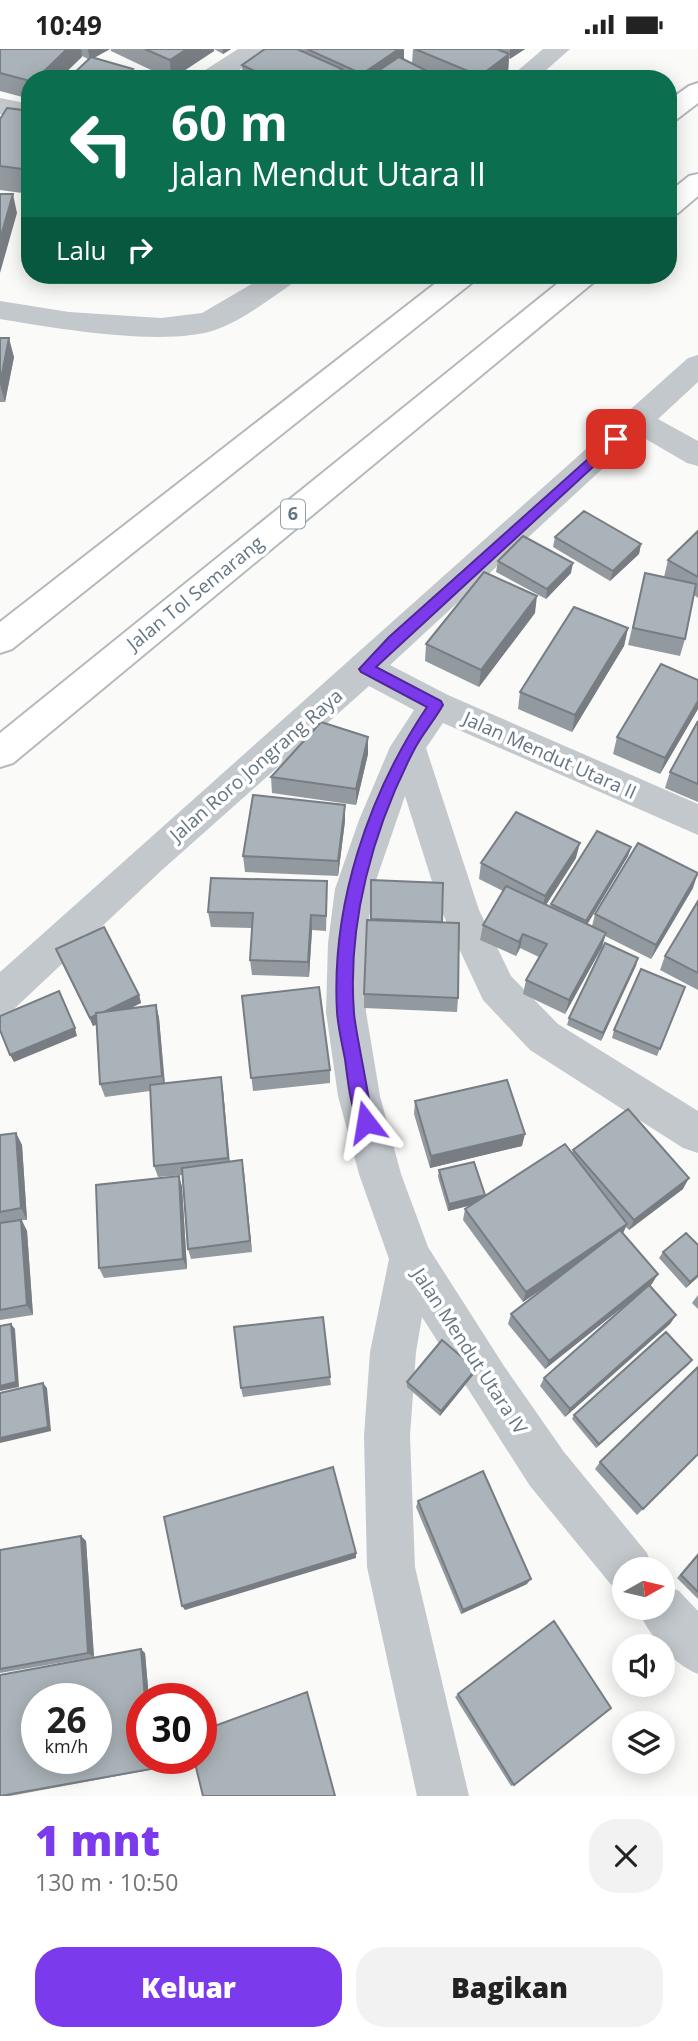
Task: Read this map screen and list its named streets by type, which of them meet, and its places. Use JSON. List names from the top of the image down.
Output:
{
  "streets": {
    "highway": ["6", "Jalan Tol Semarang"],
    "street": ["Jalan Mendut Utara II", "Jalan Roro Jongrang Raya", "Jalan Mendut Utara IV"]
  },
  "crossings": [
    ["Jalan Mendut Utara II", "Jalan Roro Jongrang Raya"],
    ["Jalan Mendut Utara II", "Jalan Mendut Utara IV"]
  ],
  "north": "right",
  "page": {
    "status": "10:49",
    "turn": ["60 m", "Jalan Mendut Utara II"],
    "then": "Lalu",
    "speed": "26 km/h",
    "limit": "30",
    "heading": ["1 mnt", "130 m · 10:50"],
    "buttons": ["Keluar", "Bagikan"]
  }
}
